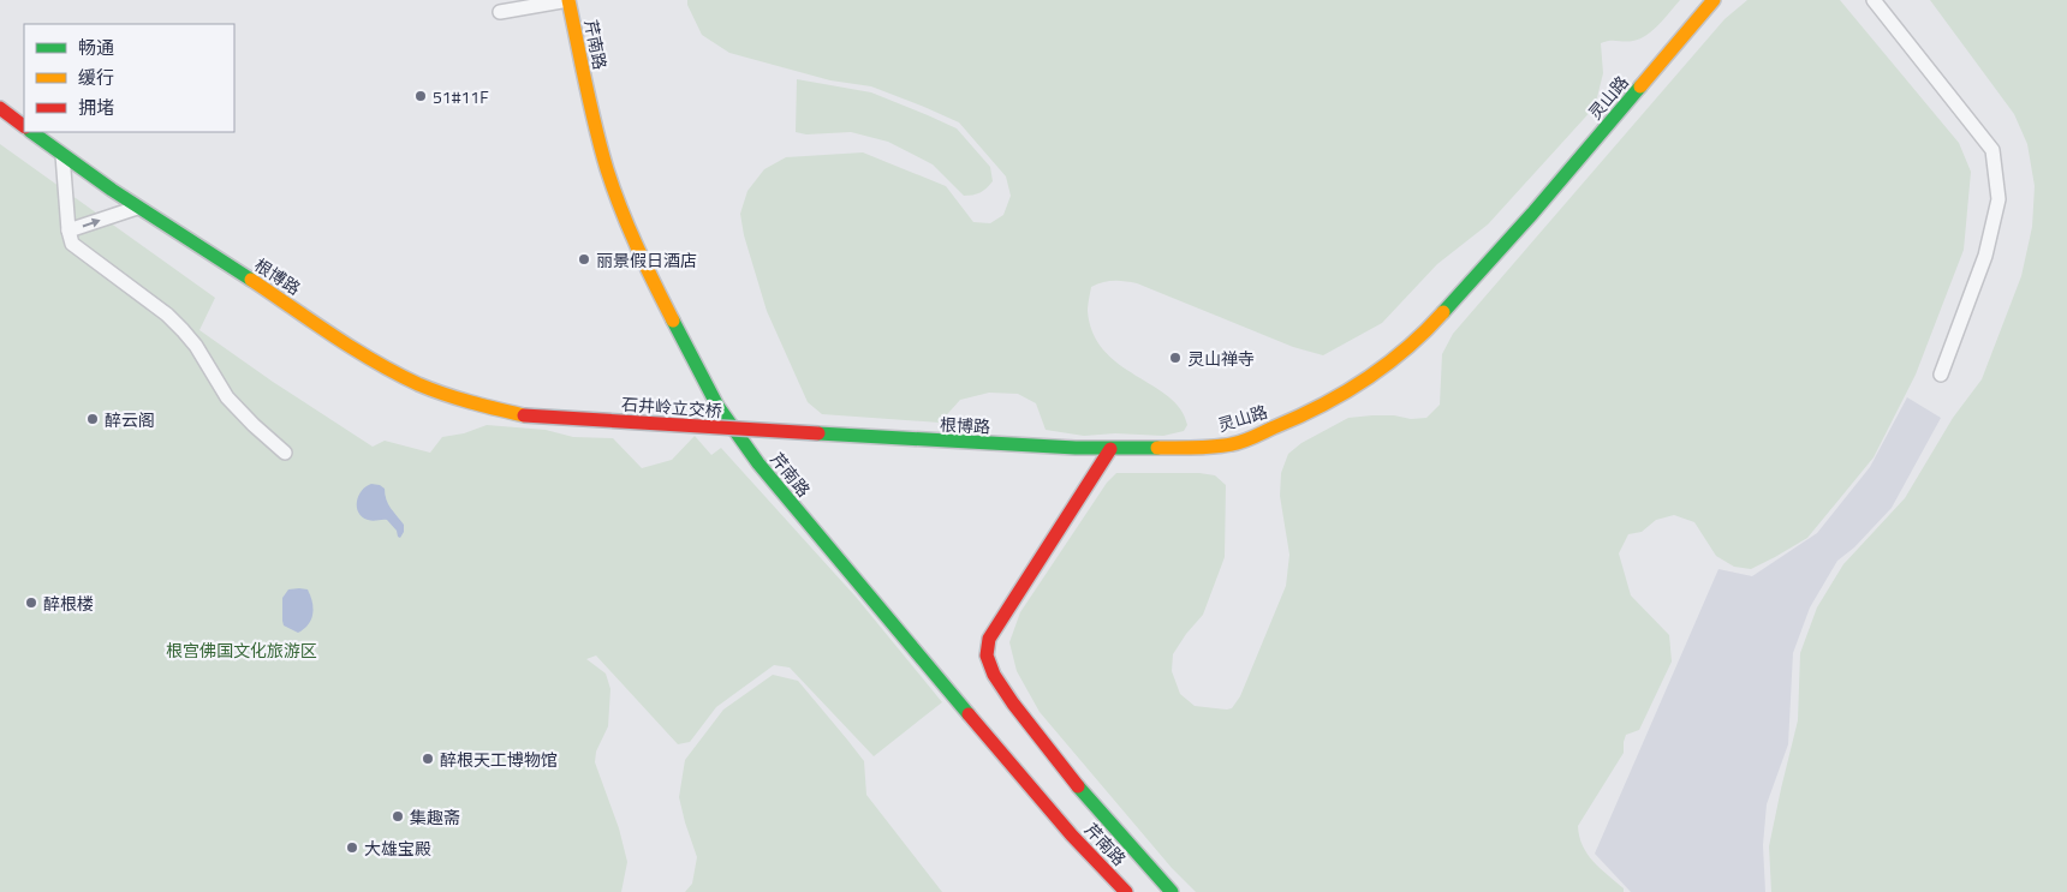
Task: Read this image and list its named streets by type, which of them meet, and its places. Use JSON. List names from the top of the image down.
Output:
{
  "streets": {
    "main road": [
      "芹南路",
      "灵山路",
      "根博路",
      "石井岭立交桥"
    ]
  },
  "crossings": [
    ["灵山路", "根博路"],
    ["根博路", "石井岭立交桥"]
  ],
  "parks": ["根宫佛国文化旅游区"],
  "places": [
    "51#11F",
    "丽景假日酒店",
    "灵山禅寺",
    "醉云阁",
    "醉根楼",
    "醉根天工博物馆",
    "集趣斋",
    "大雄宝殿"
  ],
  "legend": ["畅通", "缓行", "拥堵"]
}
